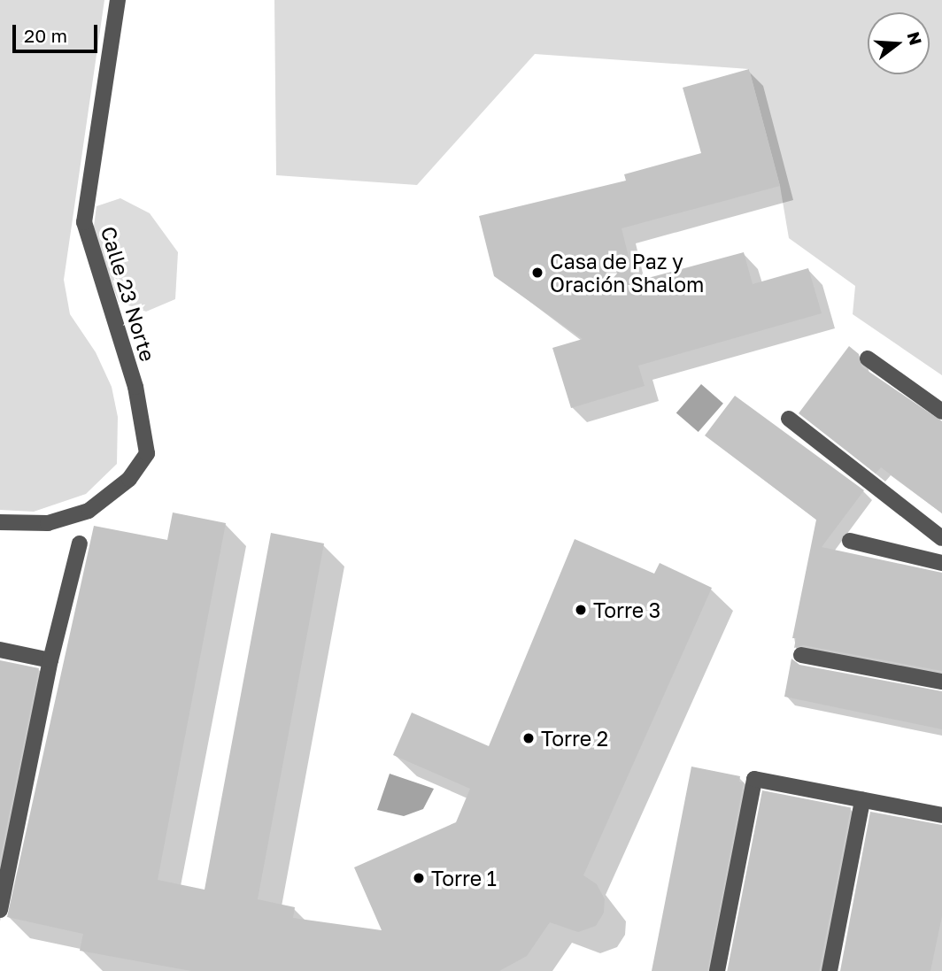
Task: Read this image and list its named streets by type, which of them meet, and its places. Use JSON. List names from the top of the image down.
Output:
{
  "streets": {
    "street": ["Calle 23 Norte"]
  },
  "places": [
    "Casa de Paz y Oración Shalom",
    "Torre 3",
    "Torre 2",
    "Torre 1"
  ],
  "scale_bar": "20 m",
  "north": "right"
}
